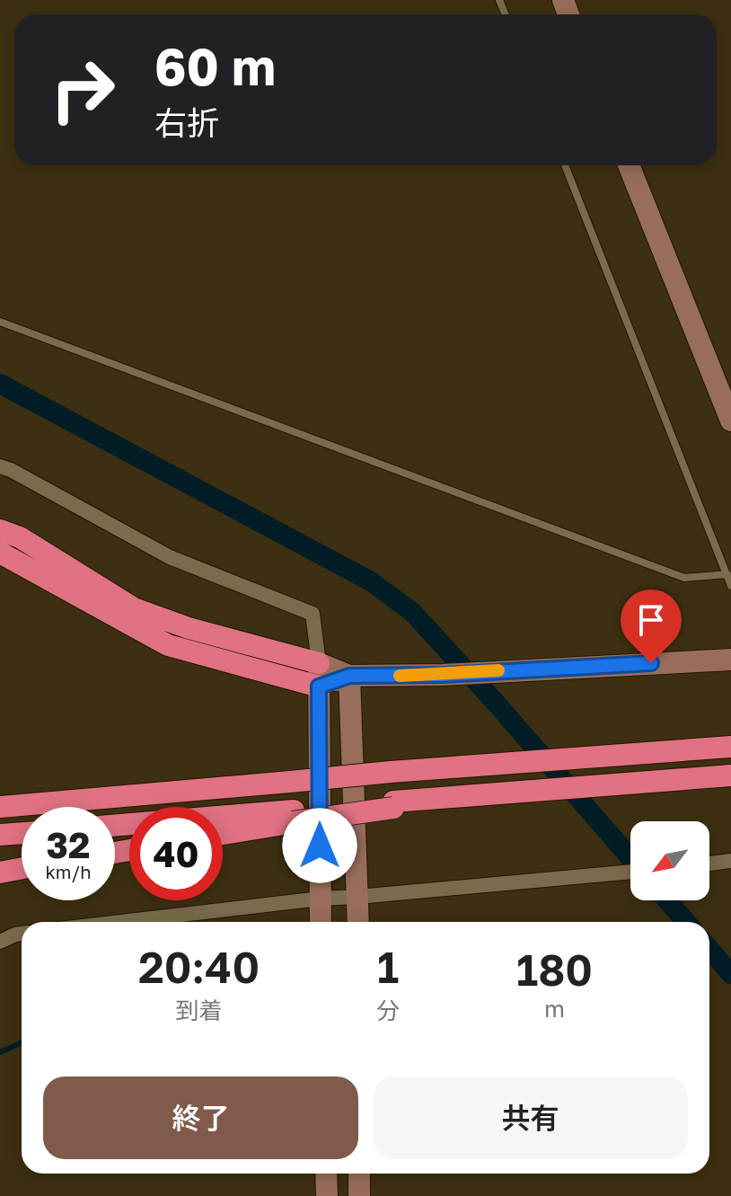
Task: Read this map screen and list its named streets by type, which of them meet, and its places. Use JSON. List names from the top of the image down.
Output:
{
  "north": "bottom left",
  "page": {
    "turn": ["60 m", "右折"],
    "speed": "32 km/h",
    "limit": "40",
    "eta": [
      "20:40",
      "到着",
      "1",
      "分",
      "180",
      "m"
    ],
    "buttons": ["終了", "共有"]
  }
}
